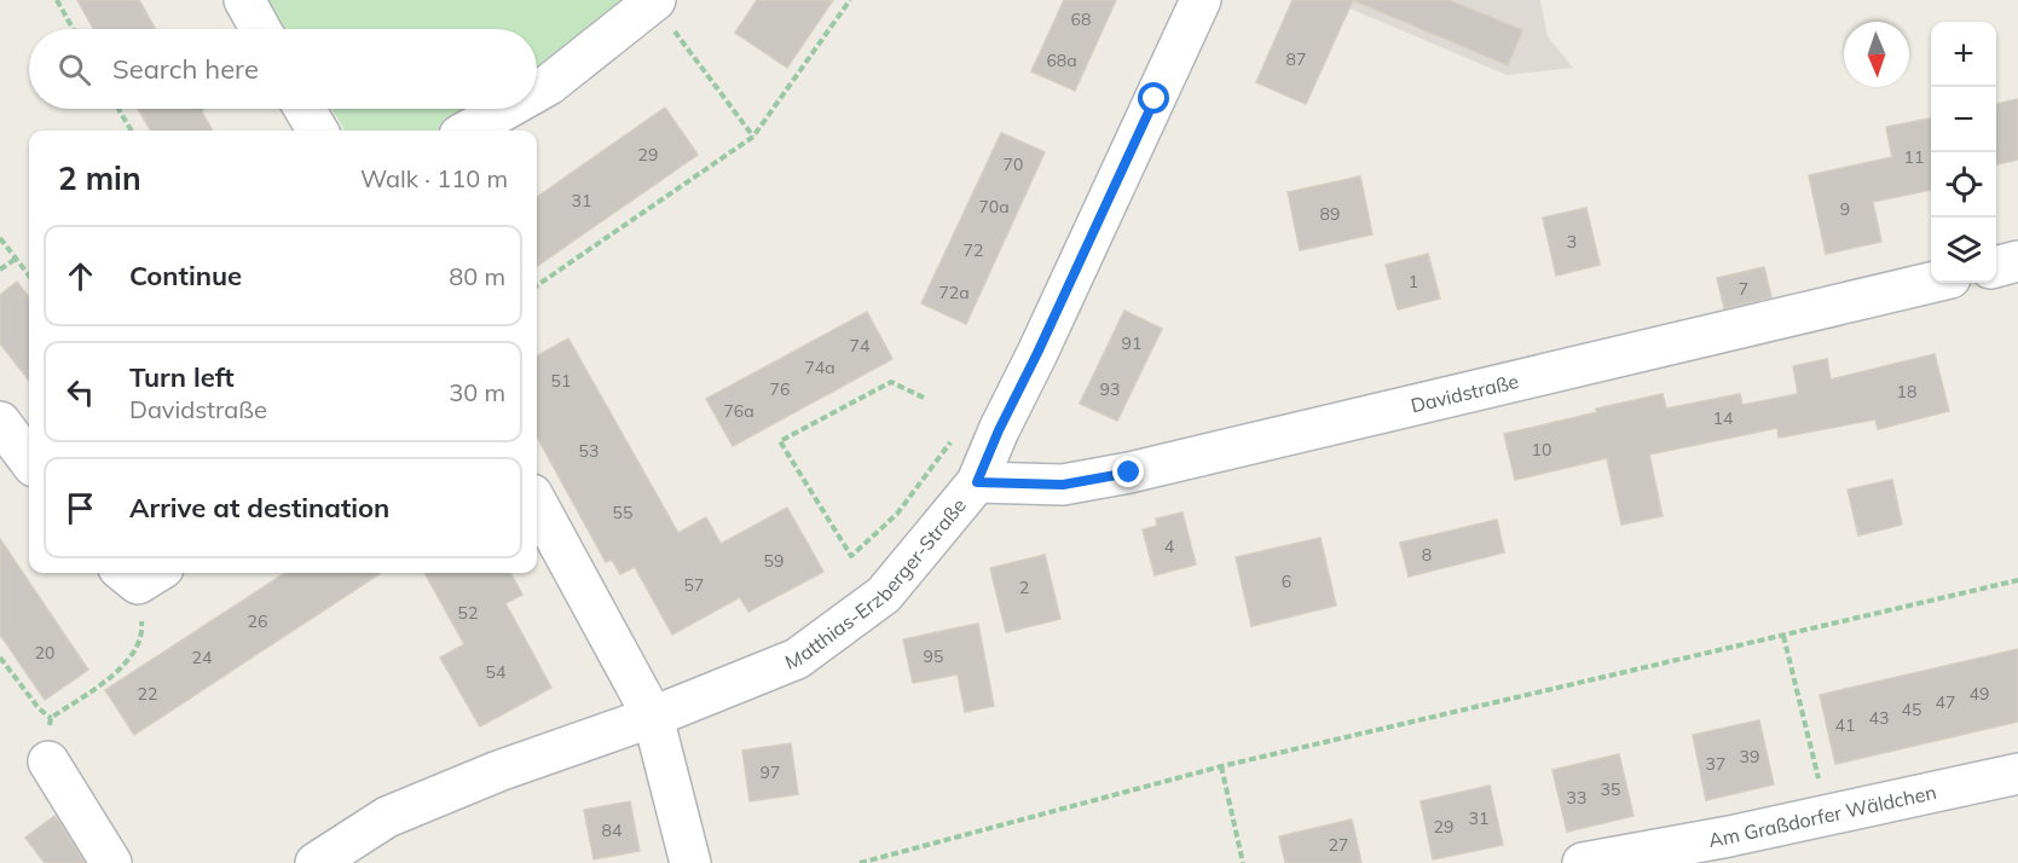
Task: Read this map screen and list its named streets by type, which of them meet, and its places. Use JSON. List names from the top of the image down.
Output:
{
  "streets": {
    "street": ["Davidstraße", "Matthias-Erzberger-Straße", "Am Graßdorfer Wäldchen"]
  },
  "crossings": [
    ["Davidstraße", "Matthias-Erzberger-Straße"]
  ],
  "house_numbers": [
    "68",
    "87",
    "68a",
    "29",
    "11",
    "70",
    "31",
    "70a",
    "9",
    "89",
    "3",
    "72",
    "1",
    "7",
    "72a",
    "91",
    "74",
    "74a",
    "51",
    "76",
    "93",
    "18",
    "76a",
    "14",
    "10",
    "53",
    "55",
    "4",
    "8",
    "59",
    "6",
    "57",
    "2",
    "52",
    "26",
    "20",
    "95",
    "24",
    "54",
    "22",
    "49",
    "47",
    "45",
    "43",
    "41",
    "39",
    "37",
    "97",
    "35",
    "33",
    "31",
    "29",
    "84",
    "27"
  ],
  "north": "bottom",
  "page": {
    "map_buttons": ["+", "−"],
    "search": "Search here",
    "heading": ["2 min", "Walk · 110 m"],
    "list": [
      ["Continue", "80 m"],
      ["Turn left", "Davidstraße", "30 m"],
      "Arrive at destination"
    ]
  }
}
